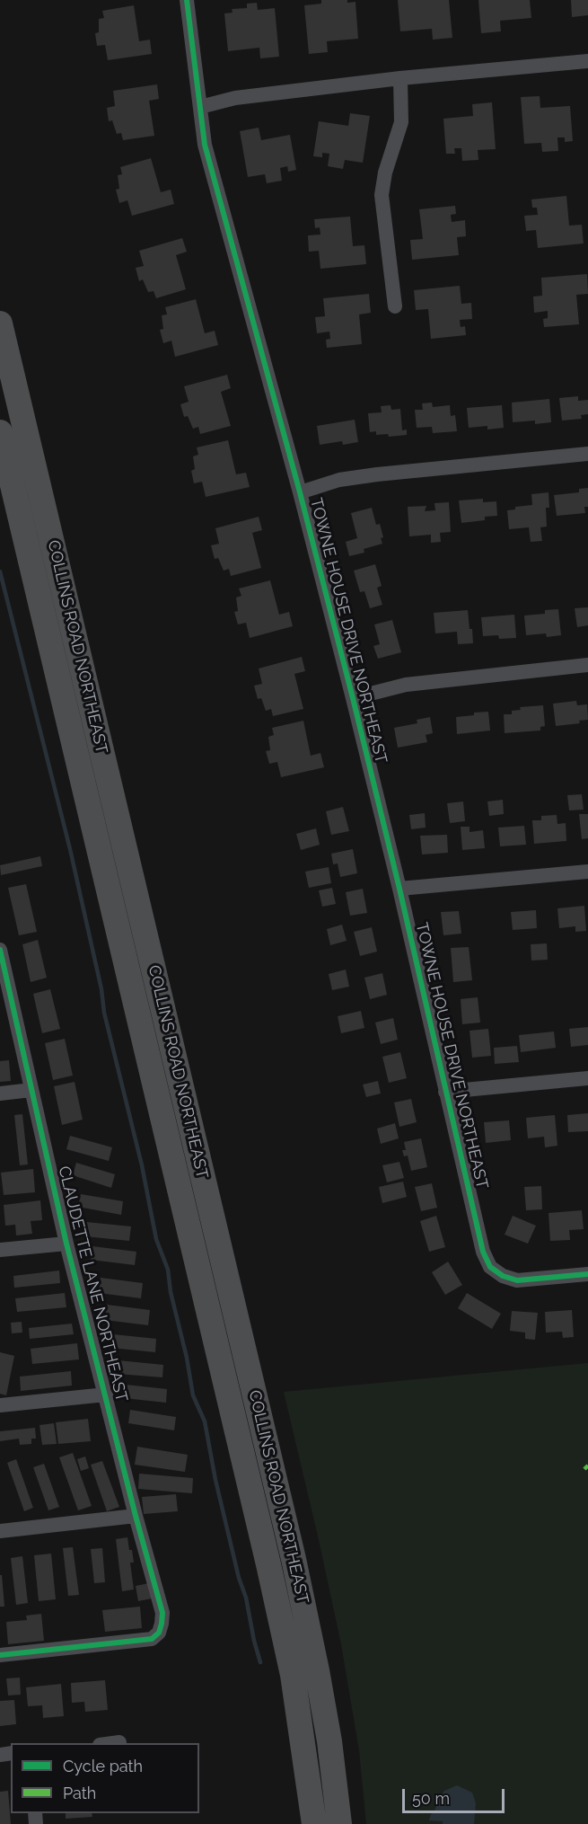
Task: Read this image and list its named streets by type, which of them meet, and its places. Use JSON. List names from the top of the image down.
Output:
{
  "streets": {
    "highway": ["COLLINS ROAD NORTHEAST"],
    "street": ["TOWNE HOUSE DRIVE NORTHEAST", "CLAUDETTE LANE NORTHEAST"]
  },
  "legend": ["Cycle path", "Path"],
  "scale_bar": "50 m"
}
